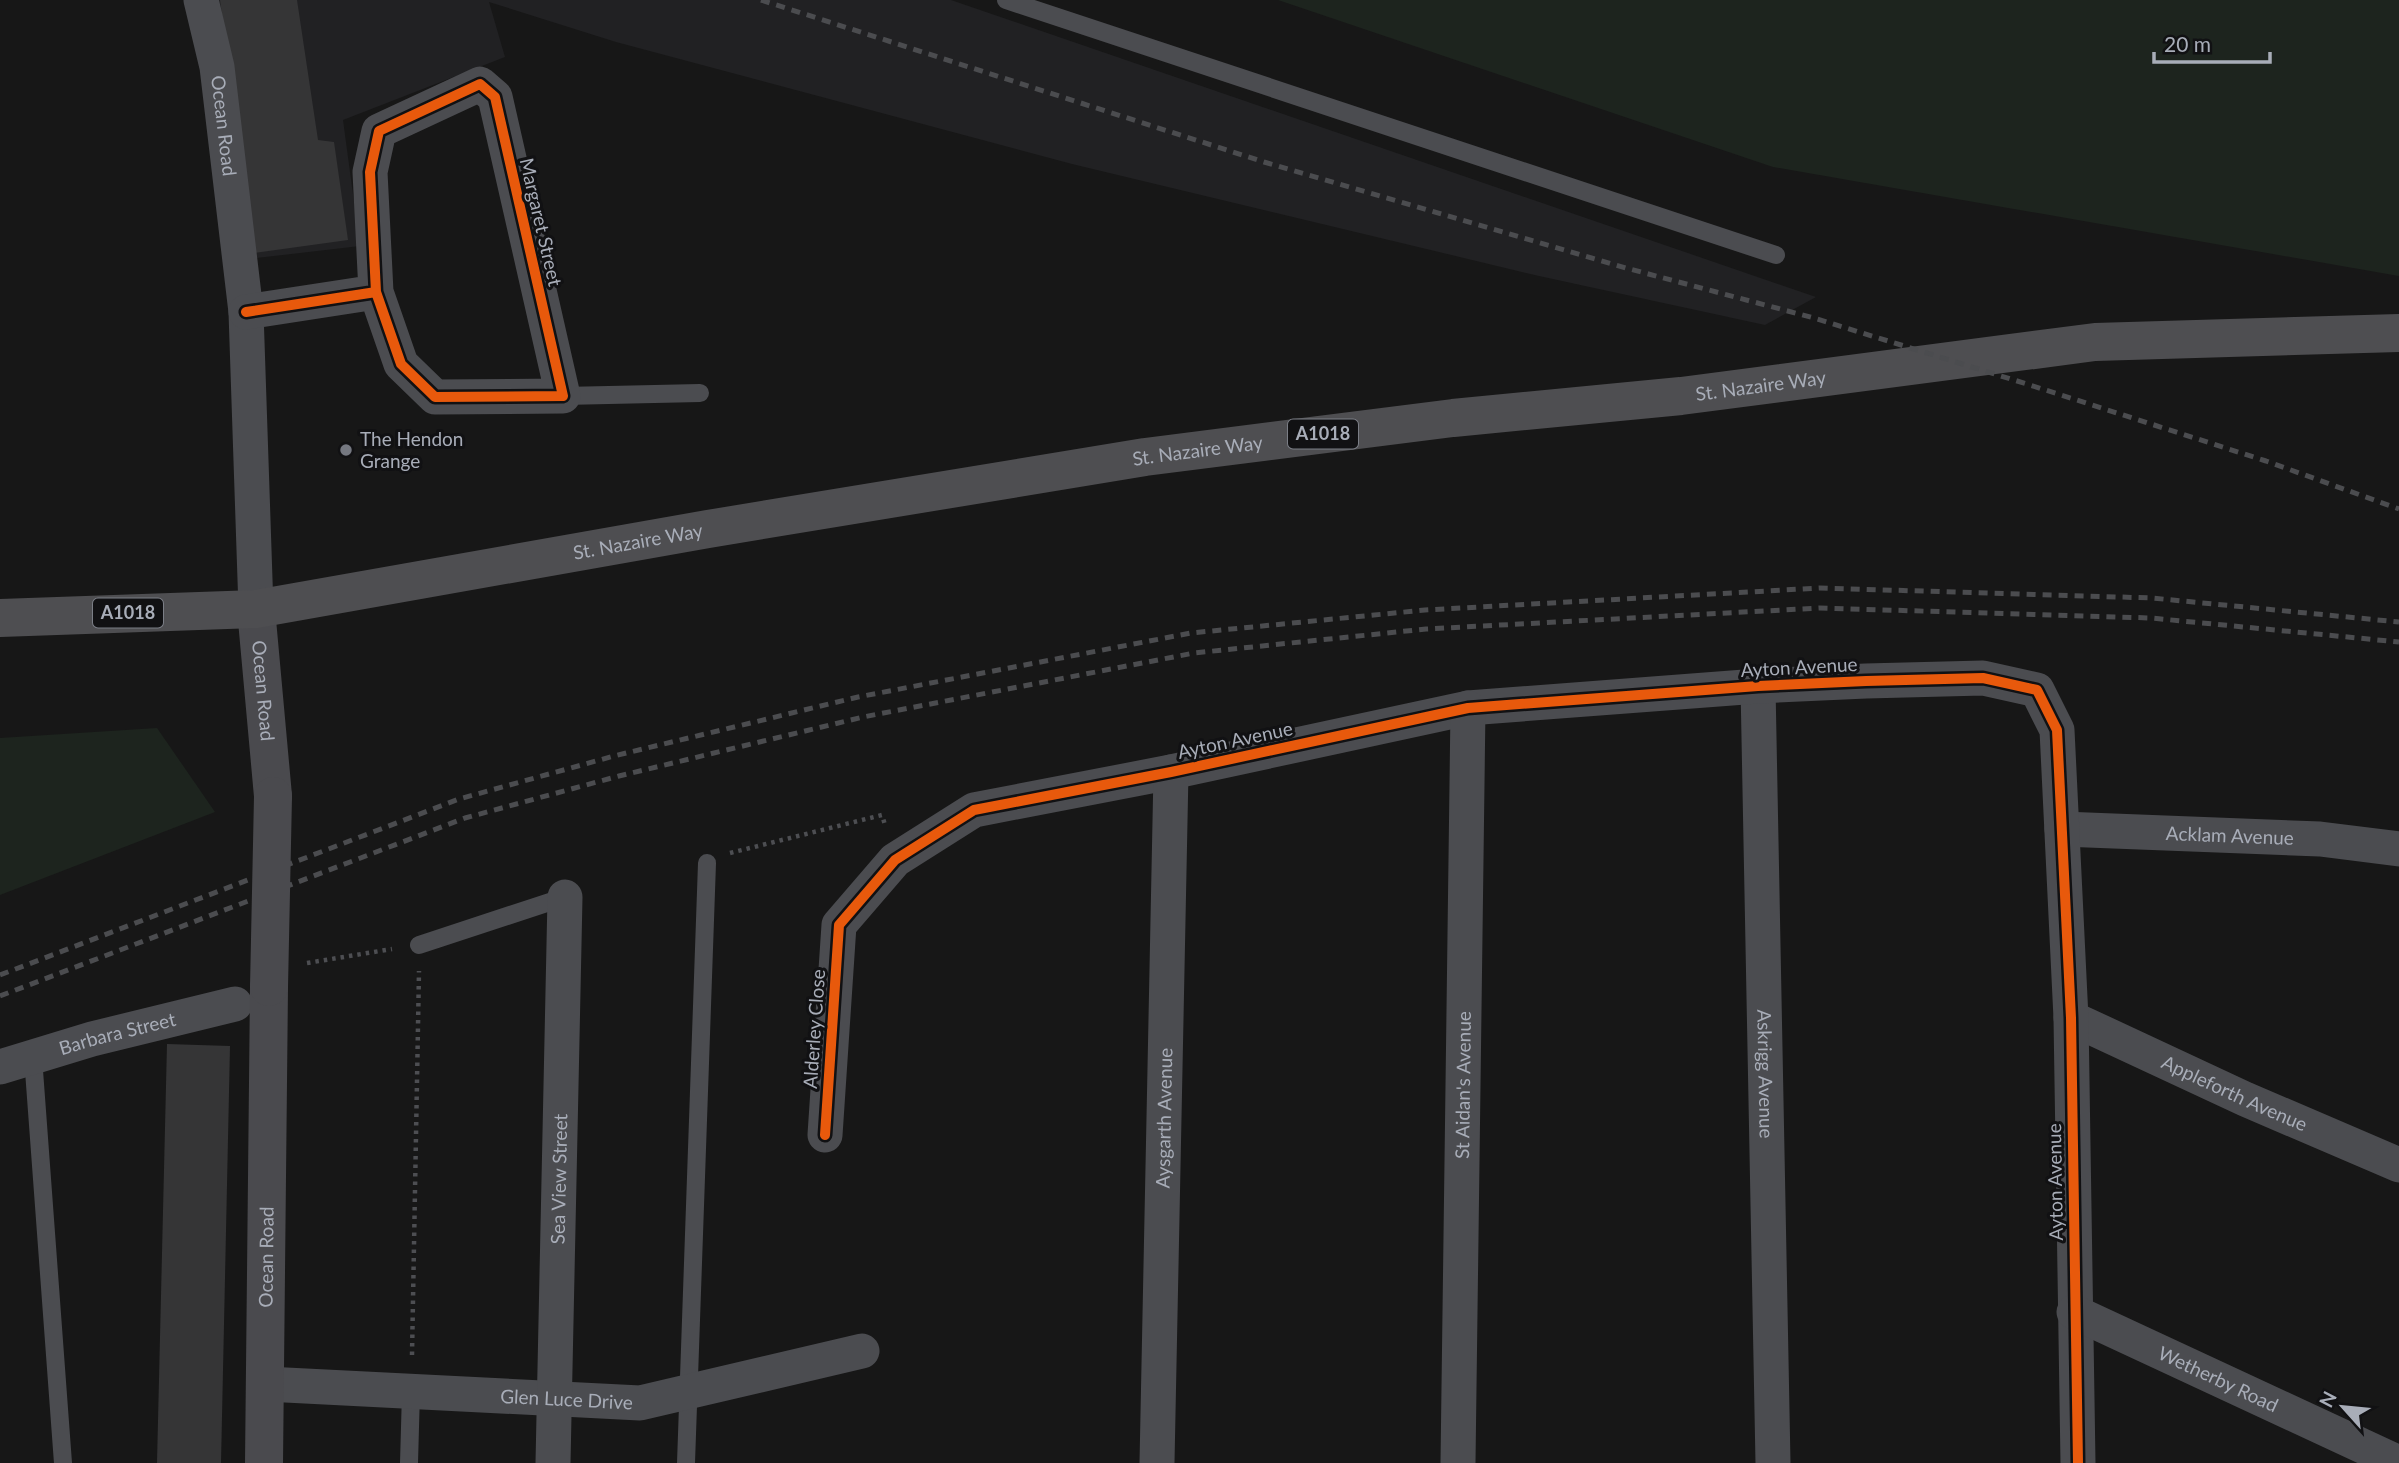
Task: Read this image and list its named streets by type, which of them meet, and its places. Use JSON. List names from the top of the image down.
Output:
{
  "streets": {
    "highway": ["St. Nazaire Way", "A1018"],
    "main road": ["Ocean Road"],
    "street": [
      "Margaret Street",
      "Ayton Avenue",
      "Acklam Avenue",
      "Alderley Close",
      "Barbara Street",
      "Askrigg Avenue",
      "St Aidan's Avenue",
      "Appleforth Avenue",
      "Aysgarth Avenue",
      "Sea View Street",
      "Wetherby Road",
      "Glen Luce Drive"
    ]
  },
  "crossings": [
    ["Ocean Road", "St. Nazaire Way"],
    ["Ocean Road", "A1018"],
    ["Ocean Road", "Barbara Street"],
    ["Ocean Road", "Glen Luce Drive"],
    ["St. Nazaire Way", "A1018"],
    ["Ayton Avenue", "Acklam Avenue"],
    ["Ayton Avenue", "Alderley Close"],
    ["Ayton Avenue", "Askrigg Avenue"],
    ["Ayton Avenue", "St Aidan's Avenue"],
    ["Ayton Avenue", "Appleforth Avenue"],
    ["Ayton Avenue", "Aysgarth Avenue"],
    ["Ayton Avenue", "Wetherby Road"],
    ["Sea View Street", "Glen Luce Drive"]
  ],
  "places": ["The Hendon Grange"],
  "scale_bar": "20 m",
  "north": "top left"
}
